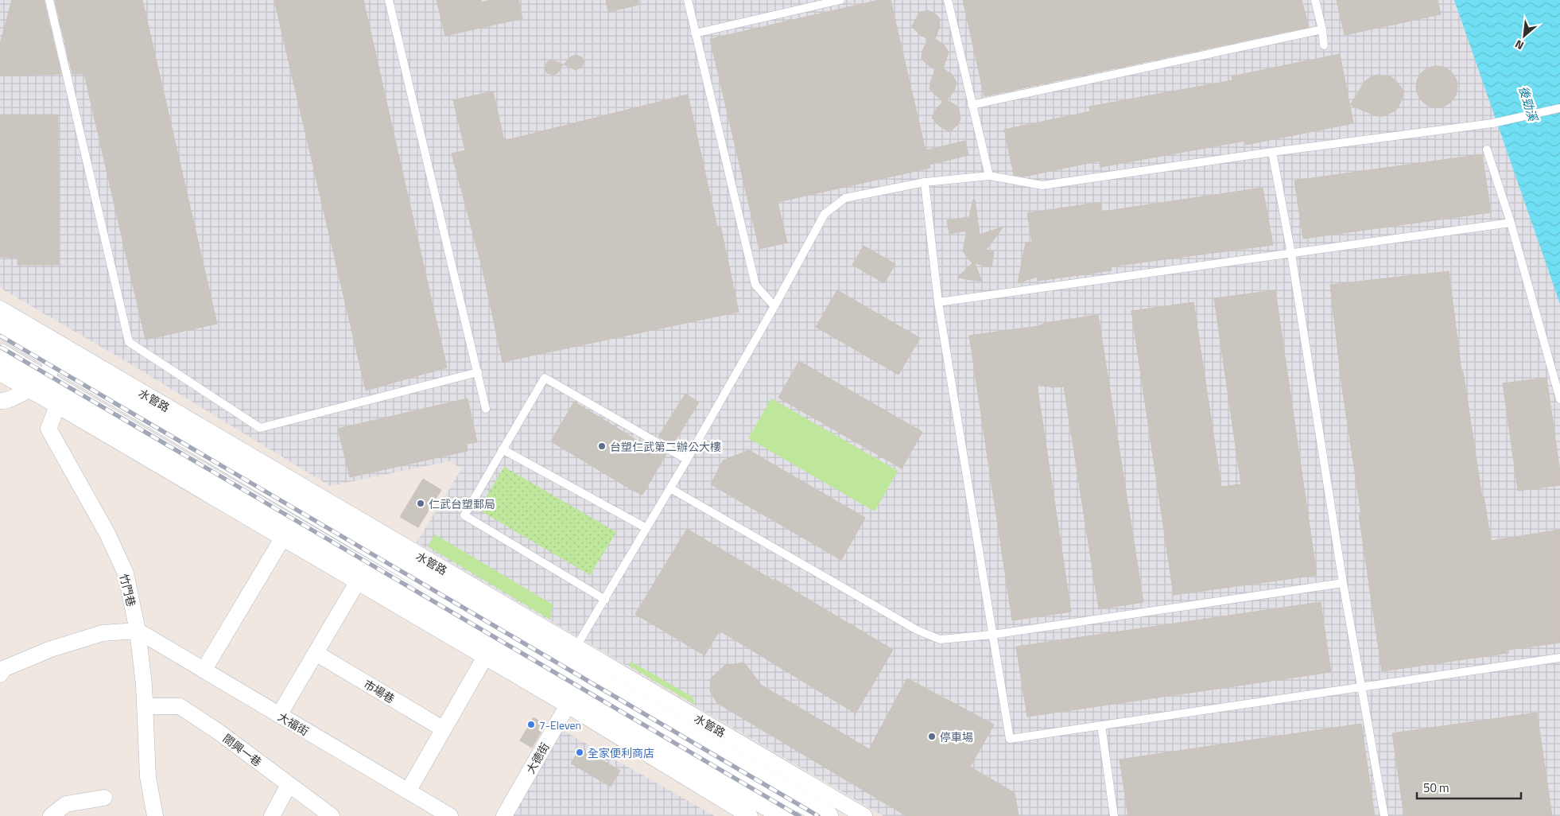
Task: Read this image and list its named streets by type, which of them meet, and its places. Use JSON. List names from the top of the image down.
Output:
{
  "streets": {
    "street": [
      "水管路",
      "竹門巷",
      "市場巷",
      "大福街",
      "閤興一巷",
      "大德街"
    ]
  },
  "crossings": [
    ["水管路", "竹門巷"],
    ["水管路", "大德街"],
    ["竹門巷", "大福街"],
    ["竹門巷", "閤興一巷"]
  ],
  "water": ["後勁溪"],
  "places": [
    "台塑仁武第二辦公大樓",
    "仁武台塑郵局",
    "7-Eleven",
    "停車場",
    "全家便利商店"
  ],
  "scale_bar": "50 m",
  "north": "bottom left"
}
